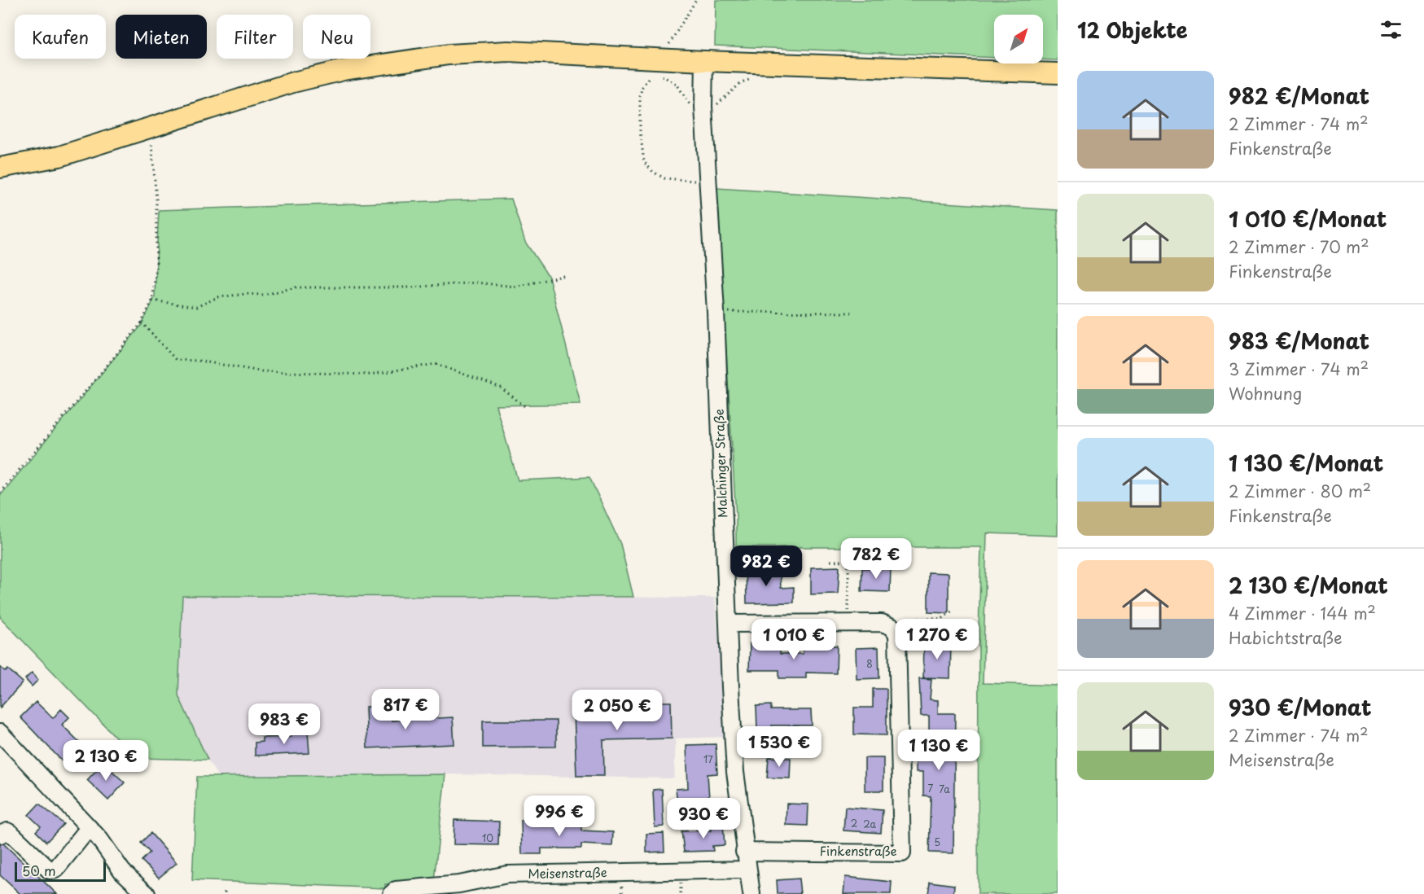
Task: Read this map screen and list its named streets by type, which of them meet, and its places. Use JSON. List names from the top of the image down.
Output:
{
  "streets": {
    "street": ["Malchinger Straße", "Finkenstraße", "Meisenstraße"]
  },
  "crossings": [
    ["Malchinger Straße", "Finkenstraße"],
    ["Malchinger Straße", "Meisenstraße"]
  ],
  "house_numbers": [
    "8",
    "17",
    "7",
    "7a",
    "2",
    "2a",
    "10",
    "5"
  ],
  "scale_bar": "50 m",
  "north": "top right",
  "page": {
    "heading": "12 Objekte",
    "chip": [
      "Kaufen",
      "Mieten",
      "Filter",
      "Neu"
    ],
    "list": [
      {
        "name": "982 €/Monat",
        "note": "2 Zimmer · 74 m² · Finkenstraße"
      },
      {
        "name": "1 010 €/Monat",
        "note": "2 Zimmer · 70 m² · Finkenstraße"
      },
      {
        "name": "983 €/Monat",
        "note": "3 Zimmer · 74 m² · Wohnung"
      },
      {
        "name": "1 130 €/Monat",
        "note": "2 Zimmer · 80 m² · Finkenstraße"
      },
      {
        "name": "2 130 €/Monat",
        "note": "4 Zimmer · 144 m² · Habichtstraße"
      },
      {
        "name": "930 €/Monat",
        "note": "2 Zimmer · 74 m² · Meisenstraße"
      }
    ],
    "price": [
      "782 €",
      "982 €",
      "1 010 €",
      "1 270 €",
      "817 €",
      "2 050 €",
      "983 €",
      "1 530 €",
      "1 130 €",
      "2 130 €",
      "996 €",
      "930 €"
    ],
    "scale": "50 m"
  }
}
